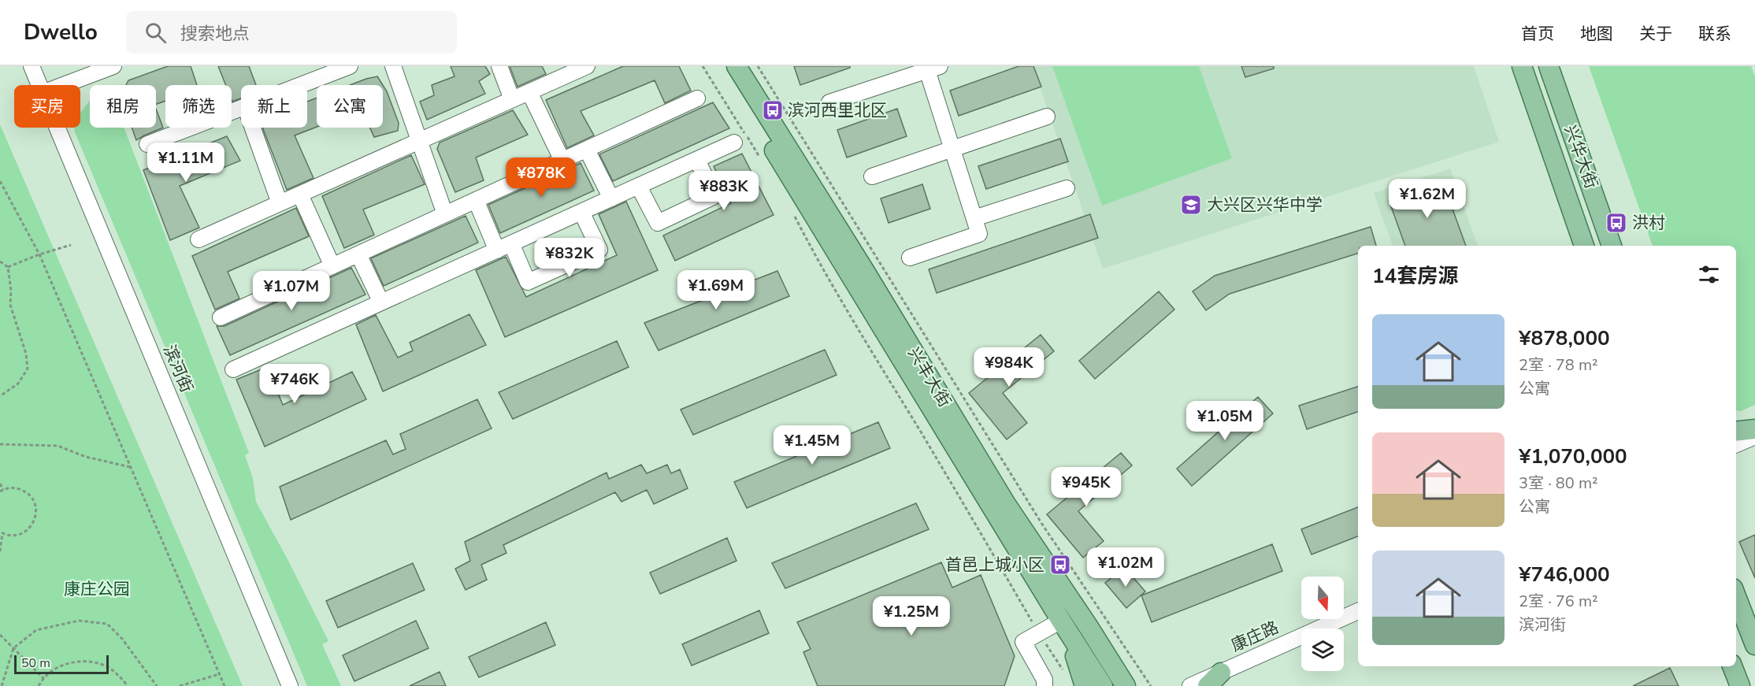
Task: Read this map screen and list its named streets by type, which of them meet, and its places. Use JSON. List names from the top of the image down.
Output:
{
  "streets": {
    "main road": ["兴华大街", "兴丰大街"],
    "street": ["滨河街", "康庄路"]
  },
  "parks": ["康庄公园"],
  "places": {
    "bus stop": ["滨河西里北区", "洪村", "首邑上城小区"],
    "school or university": ["大兴区兴华中学"]
  },
  "scale_bar": "50 m",
  "north": "bottom",
  "page": {
    "header": "Dwello",
    "search": "搜索地点",
    "nav": [
      "首页",
      "地图",
      "关于",
      "联系"
    ],
    "chip": [
      "买房",
      "租房",
      "筛选",
      "新上",
      "公寓"
    ],
    "price": [
      "¥1.11M",
      "¥878K",
      "¥883K",
      "¥1.62M",
      "¥832K",
      "¥1.69M",
      "¥1.07M",
      "¥984K",
      "¥746K",
      "¥1.05M",
      "¥1.45M",
      "¥945K",
      "¥1.02M",
      "¥1.25M"
    ],
    "heading": "14套房源",
    "list": [
      {
        "name": "¥878,000",
        "note": "2室 · 78 m² · 公寓"
      },
      {
        "name": "¥1,070,000",
        "note": "3室 · 80 m² · 公寓"
      },
      {
        "name": "¥746,000",
        "note": "2室 · 76 m² · 滨河街"
      }
    ],
    "scale": "50 m"
  }
}
